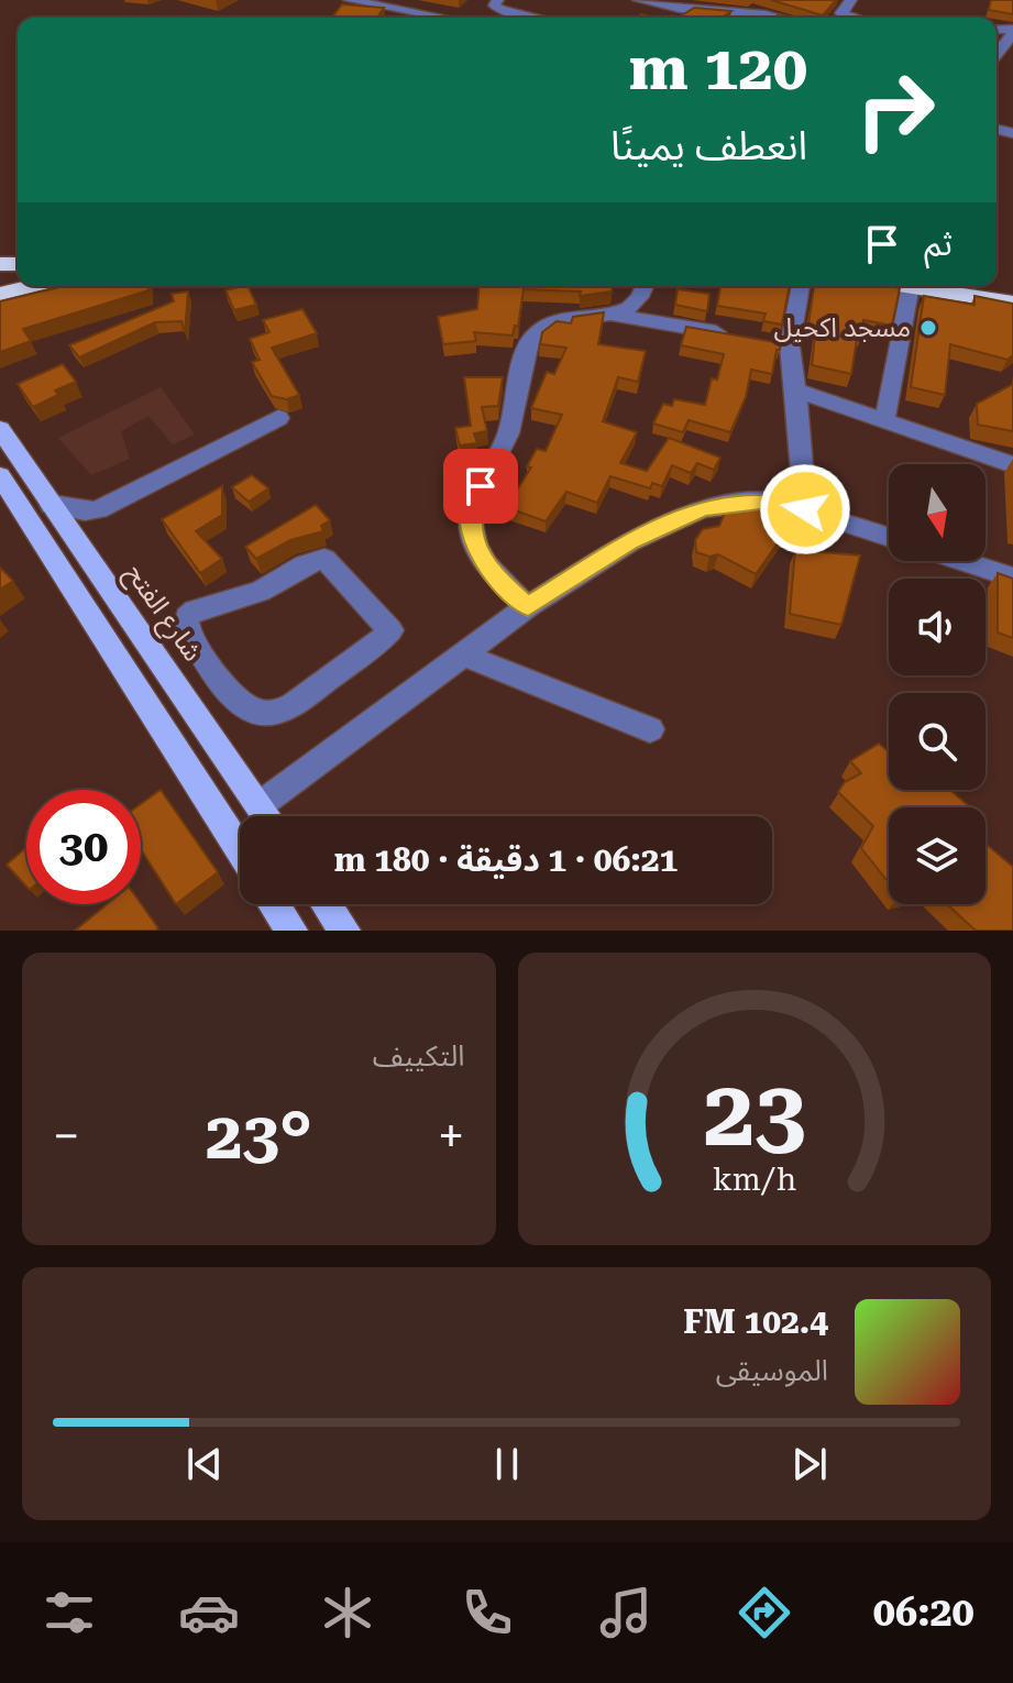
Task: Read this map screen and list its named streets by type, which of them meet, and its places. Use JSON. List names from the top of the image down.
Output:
{
  "streets": {
    "main road": ["شارع الفتح"]
  },
  "places": ["مسجد اكحيل"],
  "north": "bottom",
  "page": {
    "turn": ["120 m", "انعطف يمينًا"],
    "then": "ثم",
    "limit": "30",
    "trip": "06:21 · 1 دقيقة · 180 m",
    "tile": "التكييف",
    "heat": ["−", "23°", "+"],
    "song": ["102.4 FM", "الموسيقى"],
    "tabs": "06:20",
    "gauge": ["23", "km/h"]
  }
}
